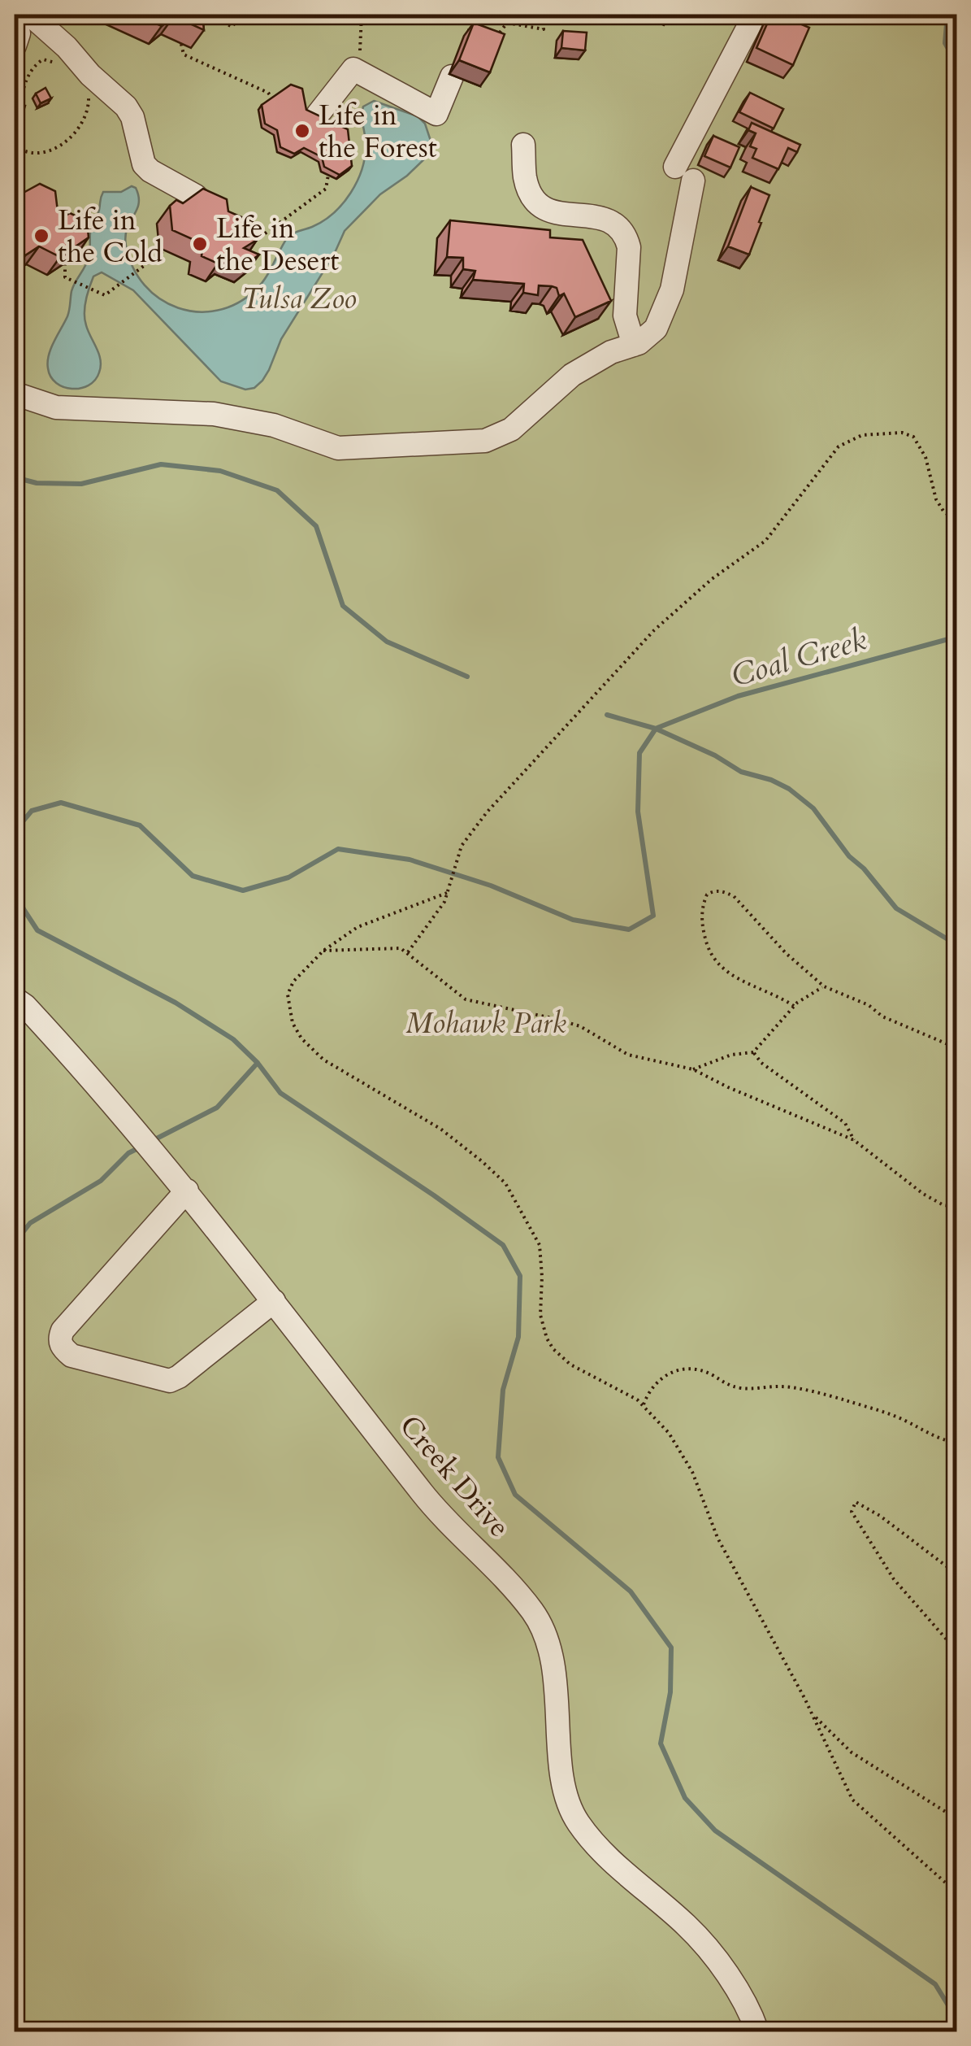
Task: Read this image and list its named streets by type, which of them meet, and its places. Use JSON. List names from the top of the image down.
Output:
{
  "streets": {
    "street": ["Creek Drive"]
  },
  "water": ["Coal Creek"],
  "parks": ["Tulsa Zoo", "Mohawk Park"],
  "places": ["Life in the Forest", "Life in the Cold", "Life in the Desert"]
}
